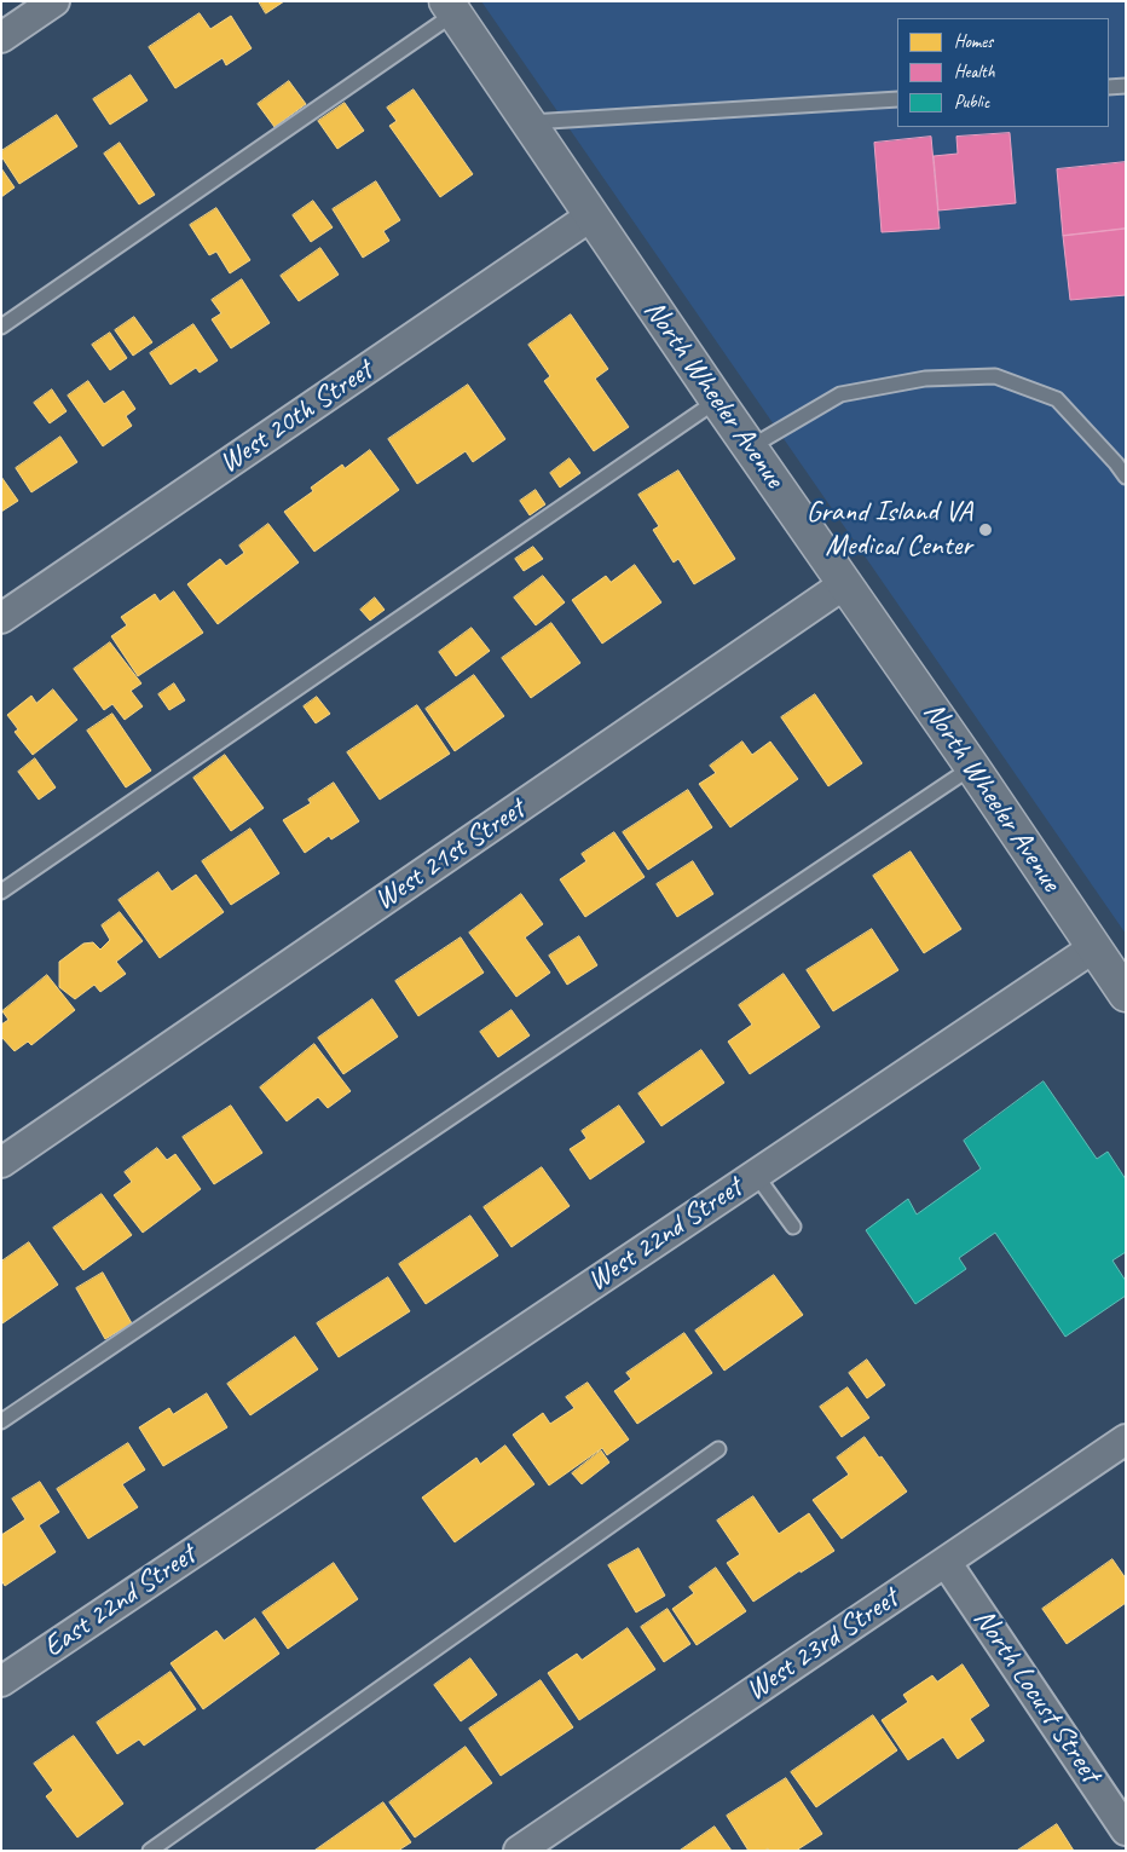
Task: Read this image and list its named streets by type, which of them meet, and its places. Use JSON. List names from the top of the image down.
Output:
{
  "streets": {
    "street": [
      "North Wheeler Avenue",
      "West 20th Street",
      "West 21st Street",
      "West 22nd Street",
      "East 22nd Street",
      "West 23rd Street",
      "North Locust Street"
    ]
  },
  "crossings": [
    ["North Wheeler Avenue", "West 20th Street"],
    ["North Wheeler Avenue", "West 21st Street"],
    ["North Wheeler Avenue", "West 22nd Street"],
    ["West 22nd Street", "East 22nd Street"],
    ["West 23rd Street", "North Locust Street"]
  ],
  "places": ["Grand Island VA Medical Center"],
  "legend": ["Homes", "Health", "Public"]
}
